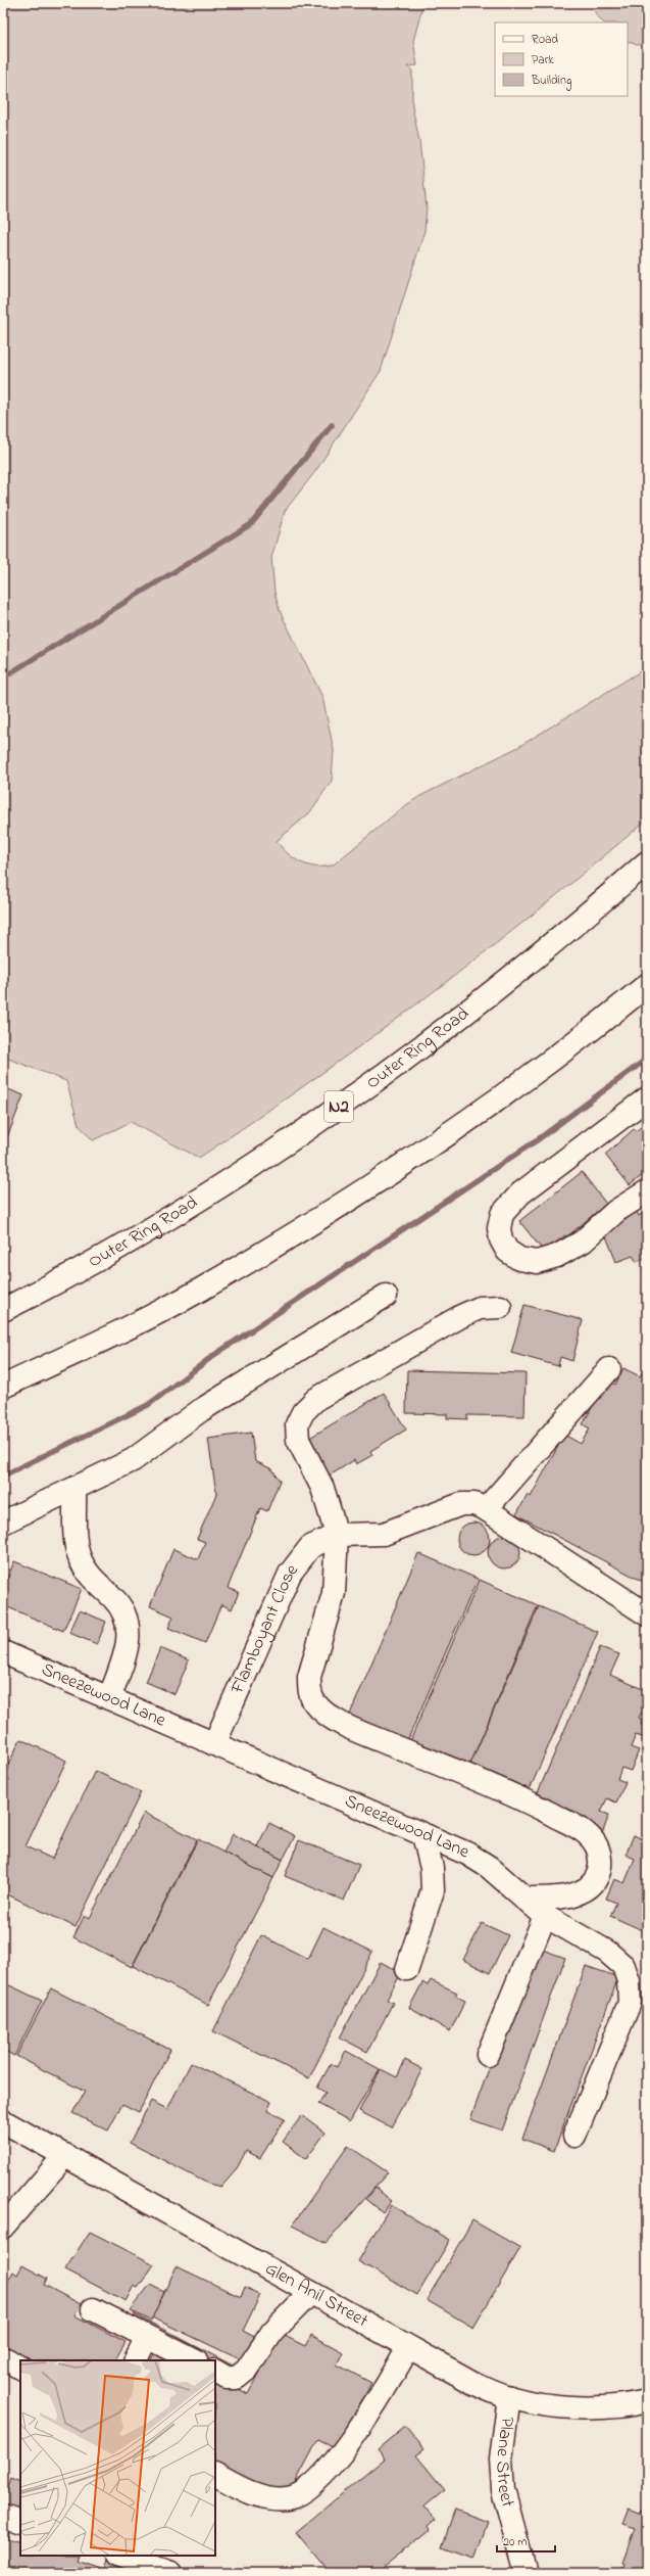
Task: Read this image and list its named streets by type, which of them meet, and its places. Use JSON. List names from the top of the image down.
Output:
{
  "streets": {
    "main road": [
      "Outer Ring Road",
      "N2",
      "Flamboyant Close",
      "Sneezewood Lane",
      "Glen Anil Street",
      "Plane Street"
    ]
  },
  "crossings": [
    ["Flamboyant Close", "Sneezewood Lane"],
    ["Glen Anil Street", "Plane Street"]
  ],
  "legend": ["Road", "Park", "Building"],
  "scale_bar": "20 m"
}
